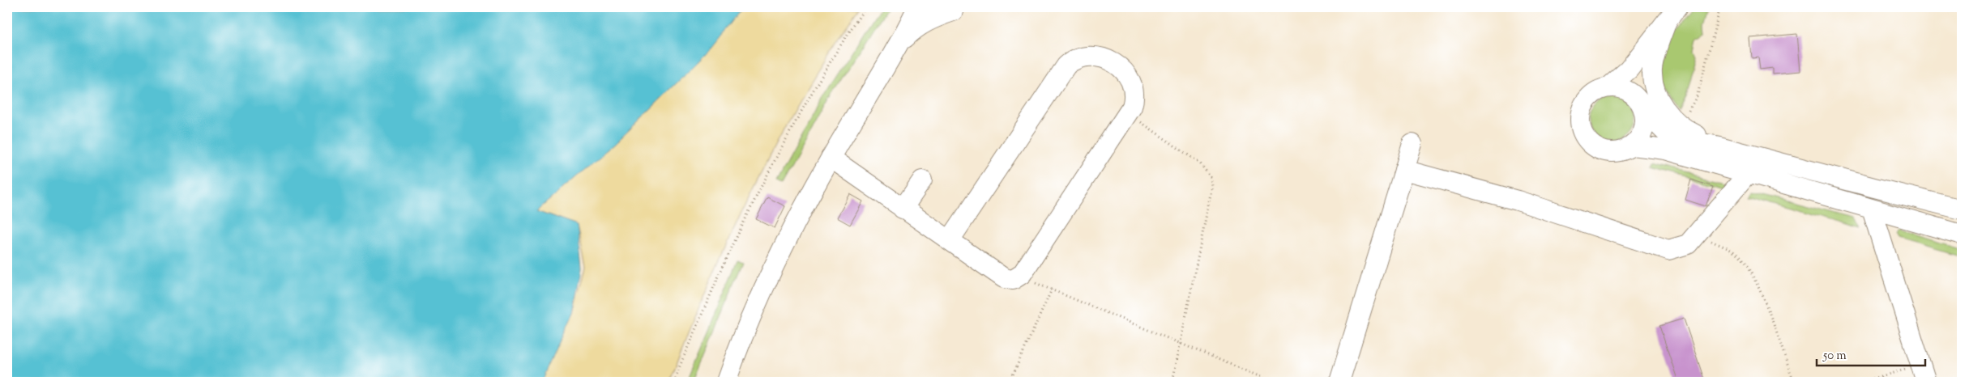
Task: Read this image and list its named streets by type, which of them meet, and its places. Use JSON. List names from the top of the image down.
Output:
{
  "scale_bar": "50 m"
}
